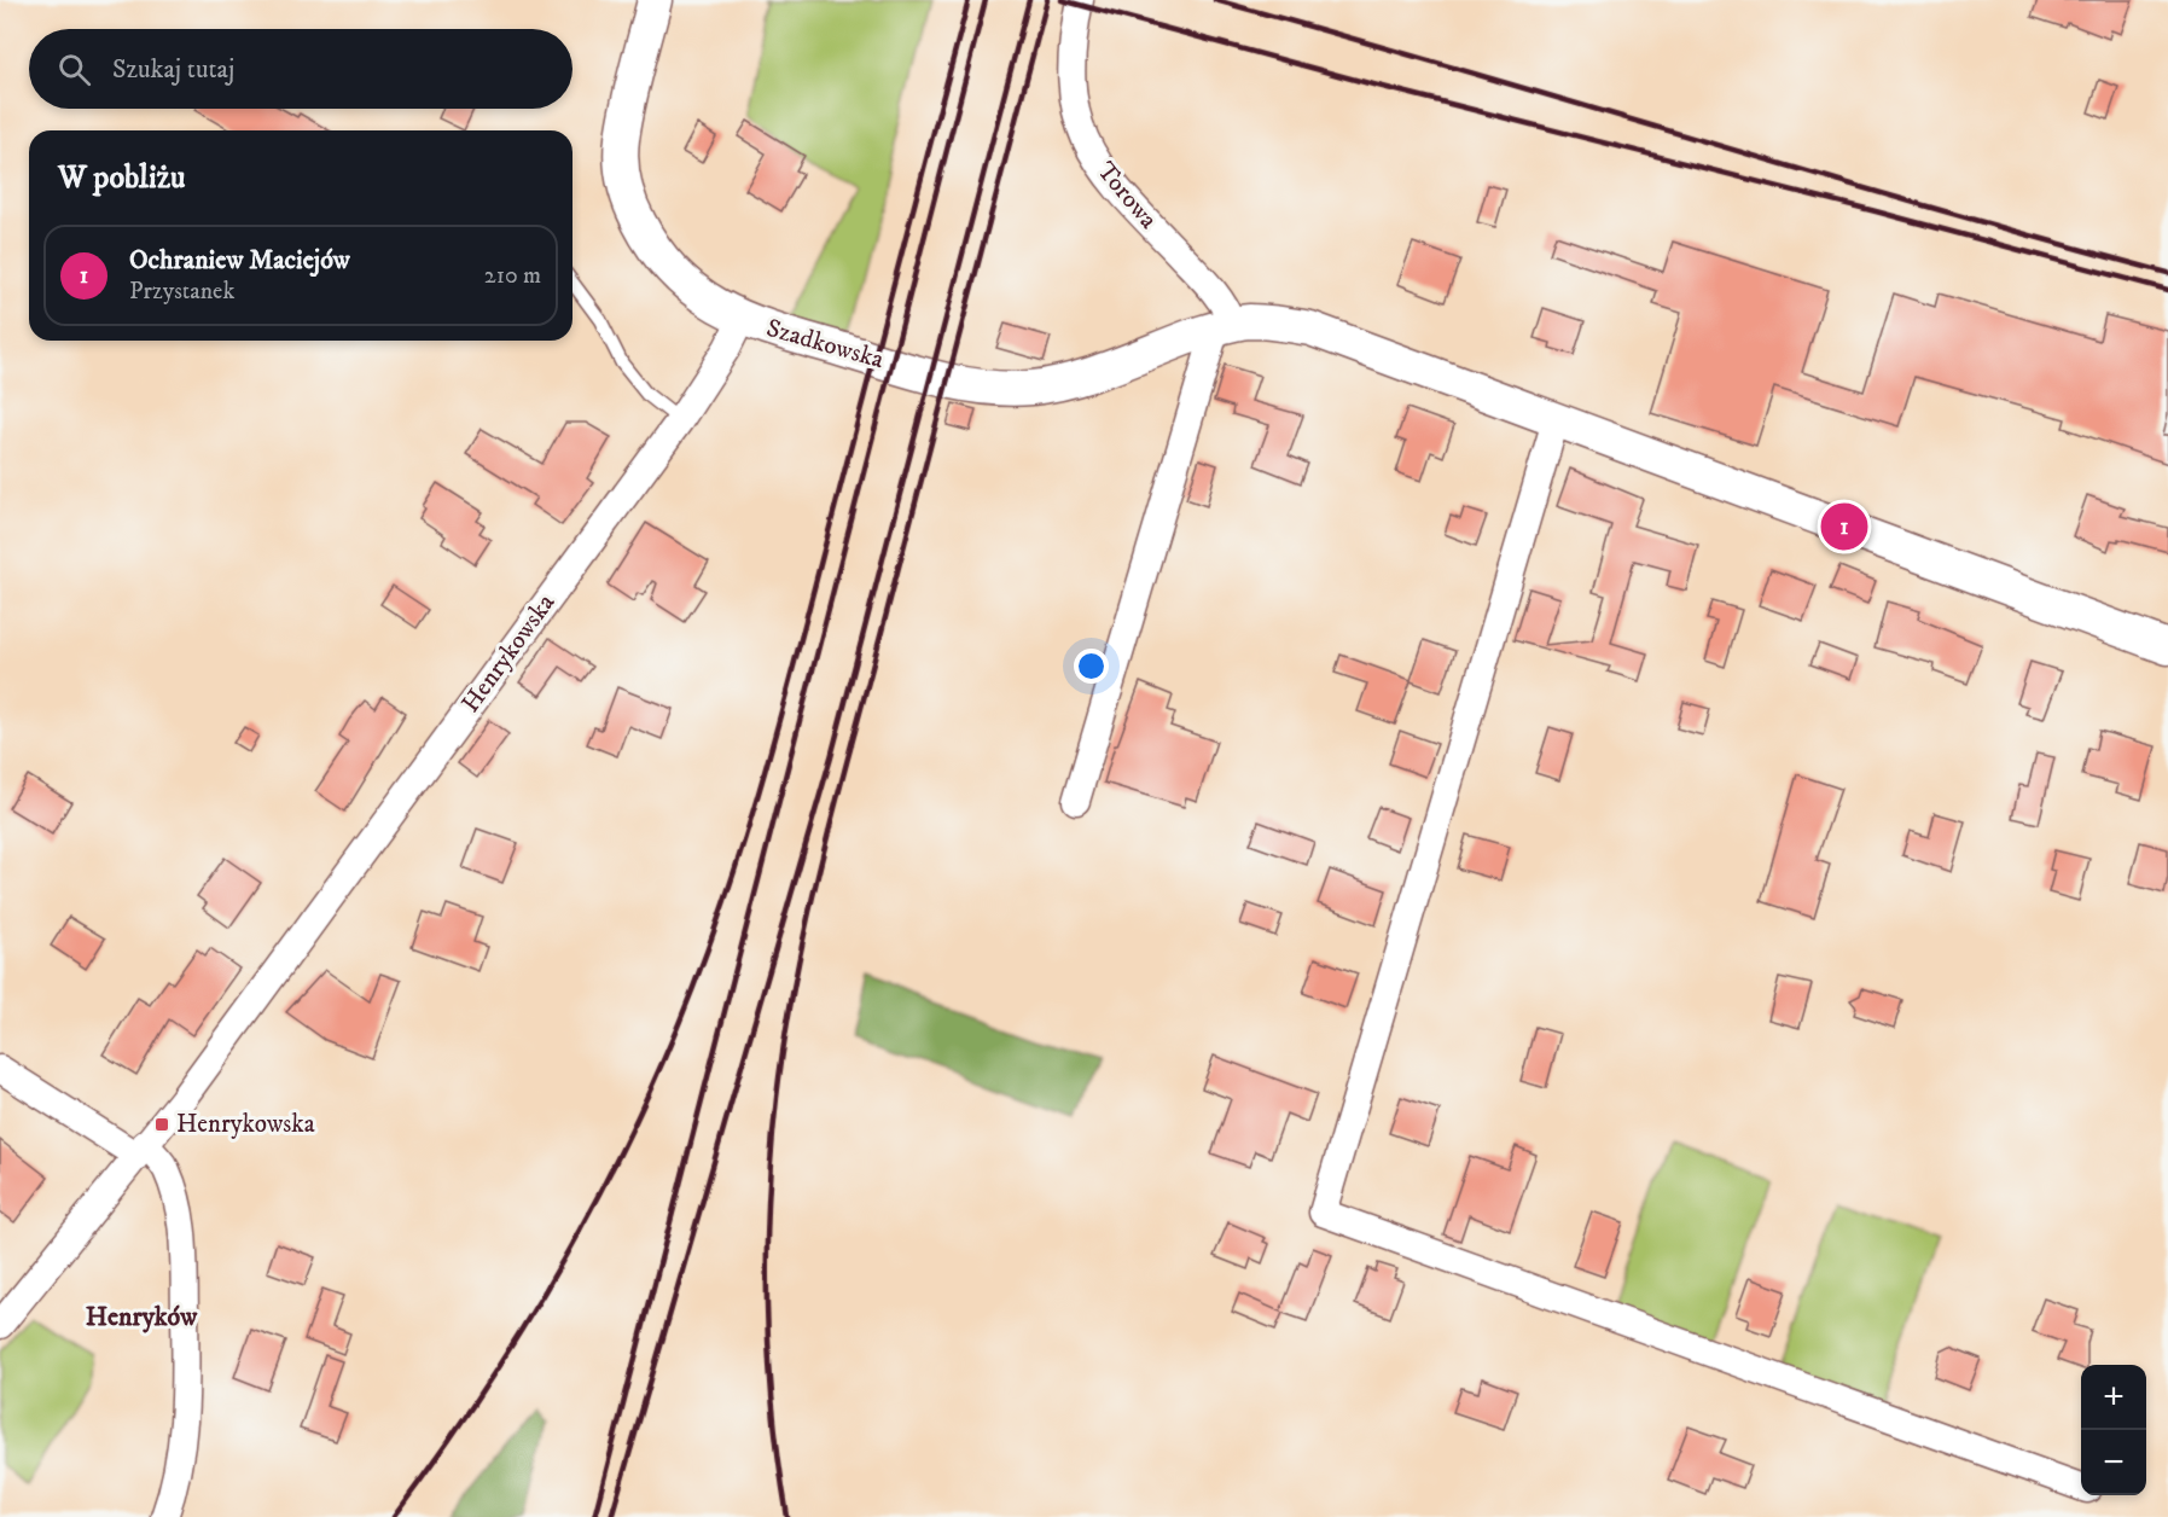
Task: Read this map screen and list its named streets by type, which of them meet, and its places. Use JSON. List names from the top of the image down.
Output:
{
  "streets": {
    "street": ["Torowa", "Szadkowska", "Henrykowska"]
  },
  "crossings": [
    ["Torowa", "Szadkowska"],
    ["Szadkowska", "Henrykowska"]
  ],
  "districts": ["Henryków"],
  "places": {
    "transit": ["Henrykowska"]
  },
  "page": {
    "search": "Szukaj tutaj",
    "heading": "W pobliżu",
    "list": [
      {
        "mark": "1",
        "name": "Ochraniew Maciejów",
        "note": "Przystanek",
        "value": "210 m"
      }
    ],
    "pins": "1",
    "map_buttons": ["+", "−"]
  }
}
